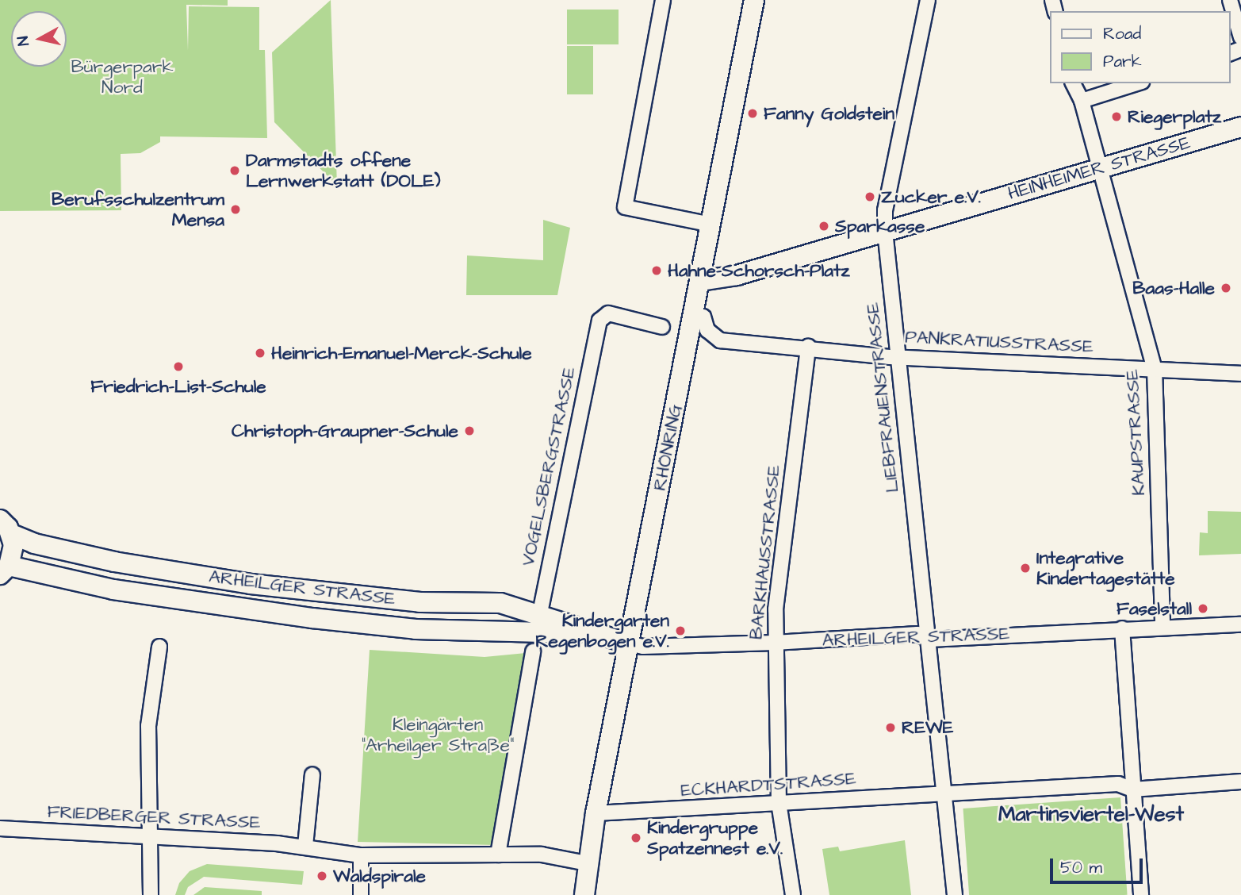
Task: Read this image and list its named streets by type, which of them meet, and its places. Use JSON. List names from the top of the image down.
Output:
{
  "streets": {
    "street": [
      "HEINHEIMER STRASSE",
      "PANKRATIUSSTRASSE",
      "LIEBFRAUENSTRASSE",
      "KAUPSTRASSE",
      "RHÖNRING",
      "VOGELSBERGSTRASSE",
      "BARKHAUSSTRASSE",
      "ARHEILGER STRASSE",
      "ECKHARDTSTRASSE",
      "FRIEDBERGER STRASSE"
    ]
  },
  "crossings": [
    ["HEINHEIMER STRASSE", "LIEBFRAUENSTRASSE"],
    ["HEINHEIMER STRASSE", "KAUPSTRASSE"],
    ["HEINHEIMER STRASSE", "RHÖNRING"],
    ["PANKRATIUSSTRASSE", "LIEBFRAUENSTRASSE"],
    ["PANKRATIUSSTRASSE", "KAUPSTRASSE"],
    ["PANKRATIUSSTRASSE", "BARKHAUSSTRASSE"],
    ["LIEBFRAUENSTRASSE", "ARHEILGER STRASSE"],
    ["LIEBFRAUENSTRASSE", "ECKHARDTSTRASSE"],
    ["KAUPSTRASSE", "ARHEILGER STRASSE"],
    ["RHÖNRING", "ARHEILGER STRASSE"],
    ["RHÖNRING", "ECKHARDTSTRASSE"],
    ["RHÖNRING", "FRIEDBERGER STRASSE"],
    ["VOGELSBERGSTRASSE", "ARHEILGER STRASSE"],
    ["VOGELSBERGSTRASSE", "FRIEDBERGER STRASSE"],
    ["BARKHAUSSTRASSE", "ARHEILGER STRASSE"],
    ["BARKHAUSSTRASSE", "ECKHARDTSTRASSE"]
  ],
  "districts": ["Martinsviertel-West"],
  "parks": ["Bürgerpark Nord", "Kleingärten \"Arheilger Straße\""],
  "places": [
    "Fanny Goldstein",
    "Riegerplatz",
    "Darmstadts offene Lernwerkstatt (DOLE)",
    "Zucker e.V.",
    "Berufsschulzentrum Mensa",
    "Sparkasse",
    "Hahne-Schorsch-Platz",
    "Baas-Halle",
    "Heinrich-Emanuel-Merck-Schule",
    "Friedrich-List-Schule",
    "Christoph-Graupner-Schule",
    "Integrative Kindertagestätte",
    "Faselstall",
    "Kindergarten Regenbogen e.V.",
    "REWE",
    "Kindergruppe Spatzennest e.V.",
    "Waldspirale"
  ],
  "legend": ["Road", "Park"],
  "scale_bar": "50 m",
  "north": "left"
}
